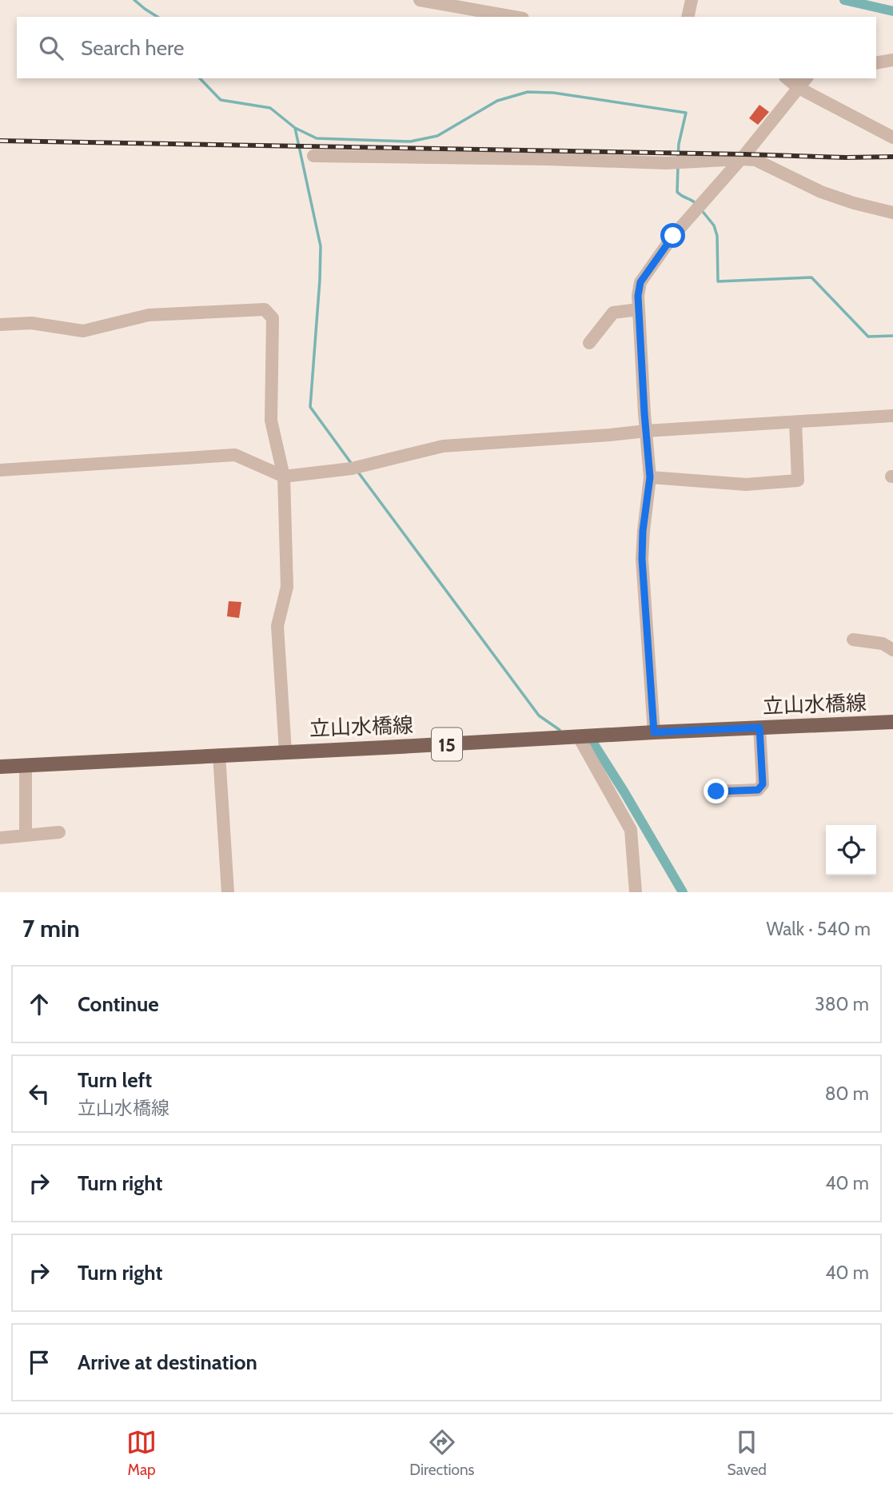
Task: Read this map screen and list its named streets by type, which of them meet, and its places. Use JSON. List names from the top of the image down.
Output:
{
  "streets": {
    "main road": ["立山水橋線", "15"]
  },
  "page": {
    "search": "Search here",
    "heading": ["7 min", "Walk · 540 m"],
    "list": [
      ["Continue", "380 m"],
      ["Turn left", "立山水橋線", "80 m"],
      ["Turn right", "40 m"],
      ["Turn right", "40 m"],
      "Arrive at destination"
    ],
    "nav": ["Map", "Directions", "Saved"]
  }
}
